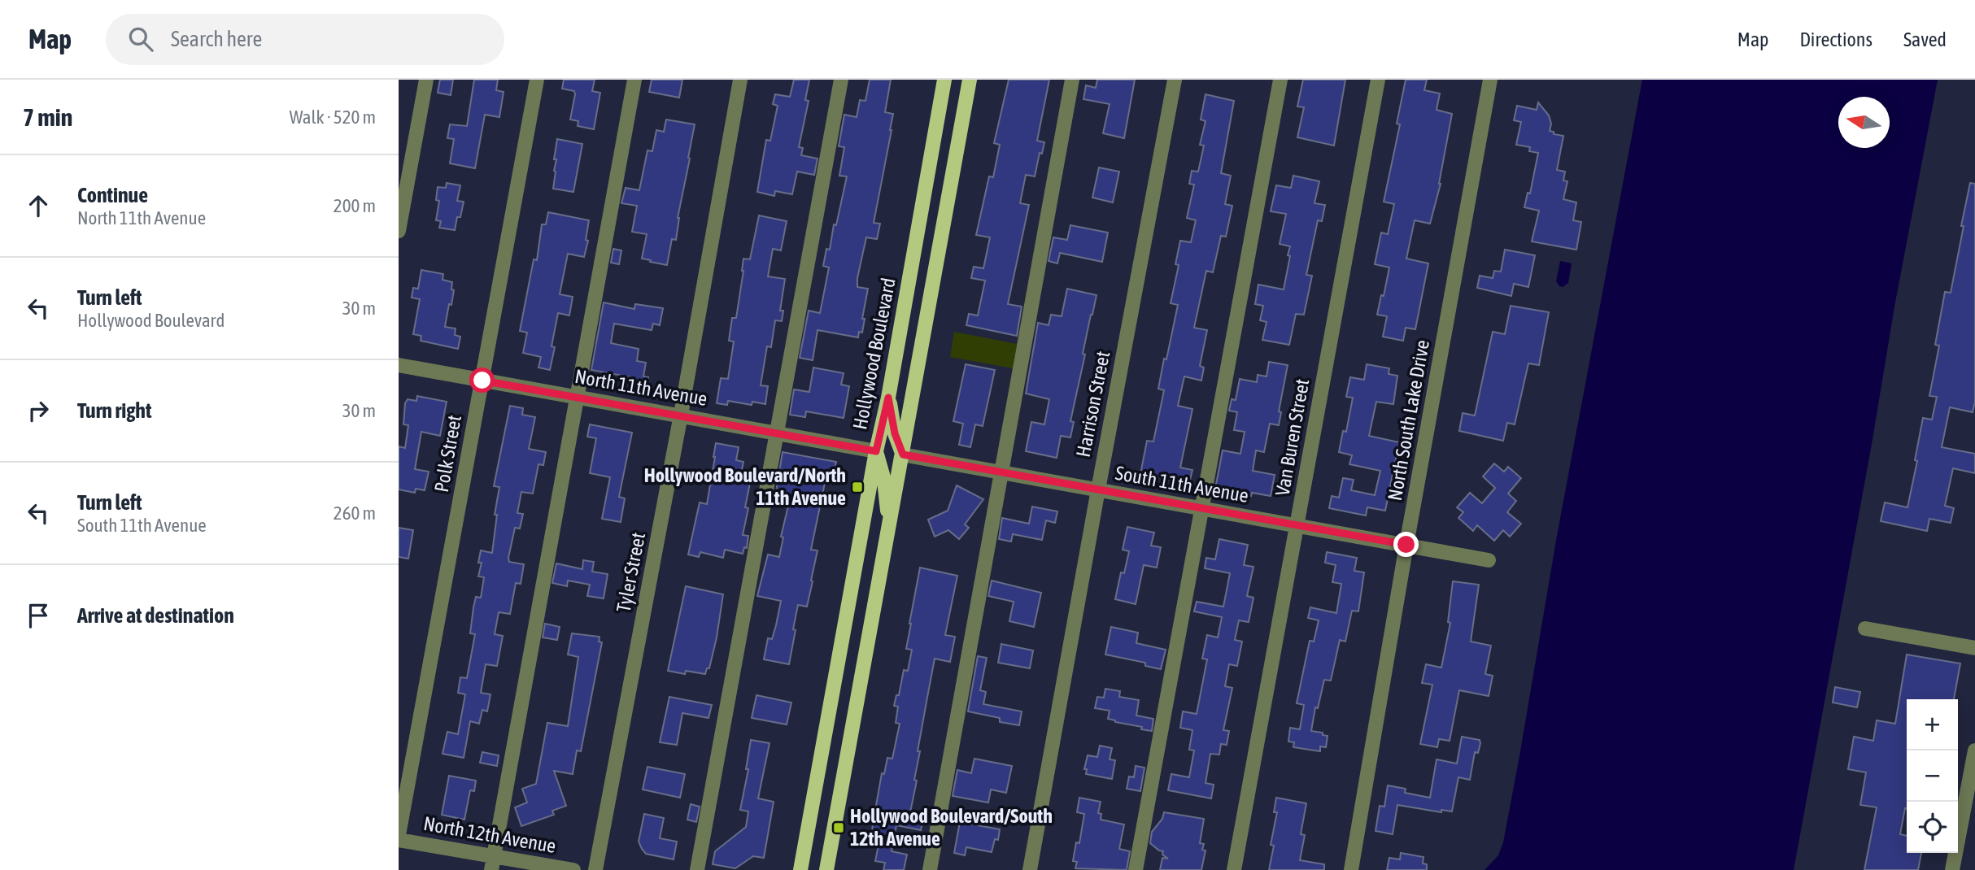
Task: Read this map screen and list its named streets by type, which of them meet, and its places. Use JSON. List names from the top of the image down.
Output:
{
  "streets": {
    "main road": ["Hollywood Boulevard"],
    "street": [
      "North 11th Avenue",
      "Harrison Street",
      "North South Lake Drive",
      "Van Buren Street",
      "Polk Street",
      "South 11th Avenue",
      "Tyler Street",
      "North 12th Avenue"
    ]
  },
  "crossings": [
    ["Hollywood Boulevard", "North 11th Avenue"],
    ["North 11th Avenue", "Polk Street"],
    ["North 11th Avenue", "Tyler Street"],
    ["Harrison Street", "South 11th Avenue"],
    ["North South Lake Drive", "South 11th Avenue"],
    ["Van Buren Street", "South 11th Avenue"]
  ],
  "places": {
    "transit": ["Hollywood Boulevard/North 11th Avenue", "Hollywood Boulevard/South 12th Avenue"]
  },
  "north": "left",
  "page": {
    "header": "Map",
    "search": "Search here",
    "nav": ["Map", "Directions", "Saved"],
    "heading": ["7 min", "Walk · 520 m"],
    "list": [
      ["Continue", "North 11th Avenue", "200 m"],
      ["Turn left", "Hollywood Boulevard", "30 m"],
      ["Turn right", "30 m"],
      ["Turn left", "South 11th Avenue", "260 m"],
      "Arrive at destination"
    ],
    "map_buttons": ["+", "−"]
  }
}
